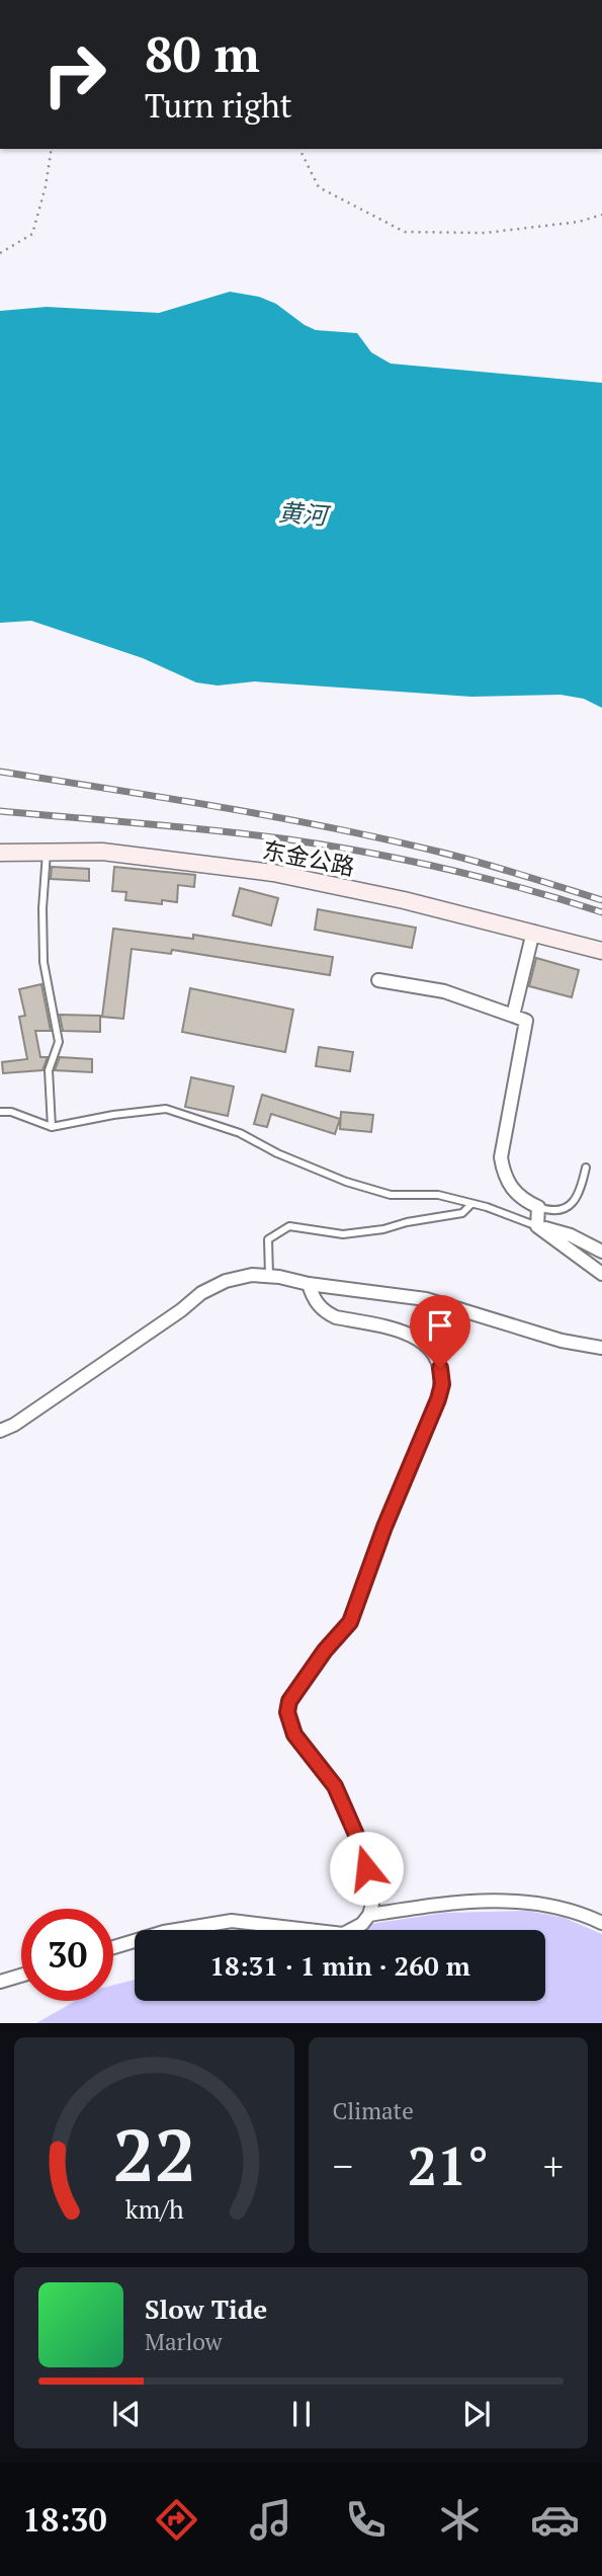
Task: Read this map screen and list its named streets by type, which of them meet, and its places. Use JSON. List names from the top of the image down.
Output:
{
  "streets": {
    "main road": ["东金公路"]
  },
  "water": ["黄河"],
  "page": {
    "turn": ["80 m", "Turn right"],
    "limit": "30",
    "trip": "18:31 · 1 min · 260 m",
    "tile": "Climate",
    "heat": ["−", "21°", "+"],
    "song": ["Slow Tide", "Marlow"],
    "tabs": "18:30",
    "gauge": ["22", "km/h"]
  }
}
